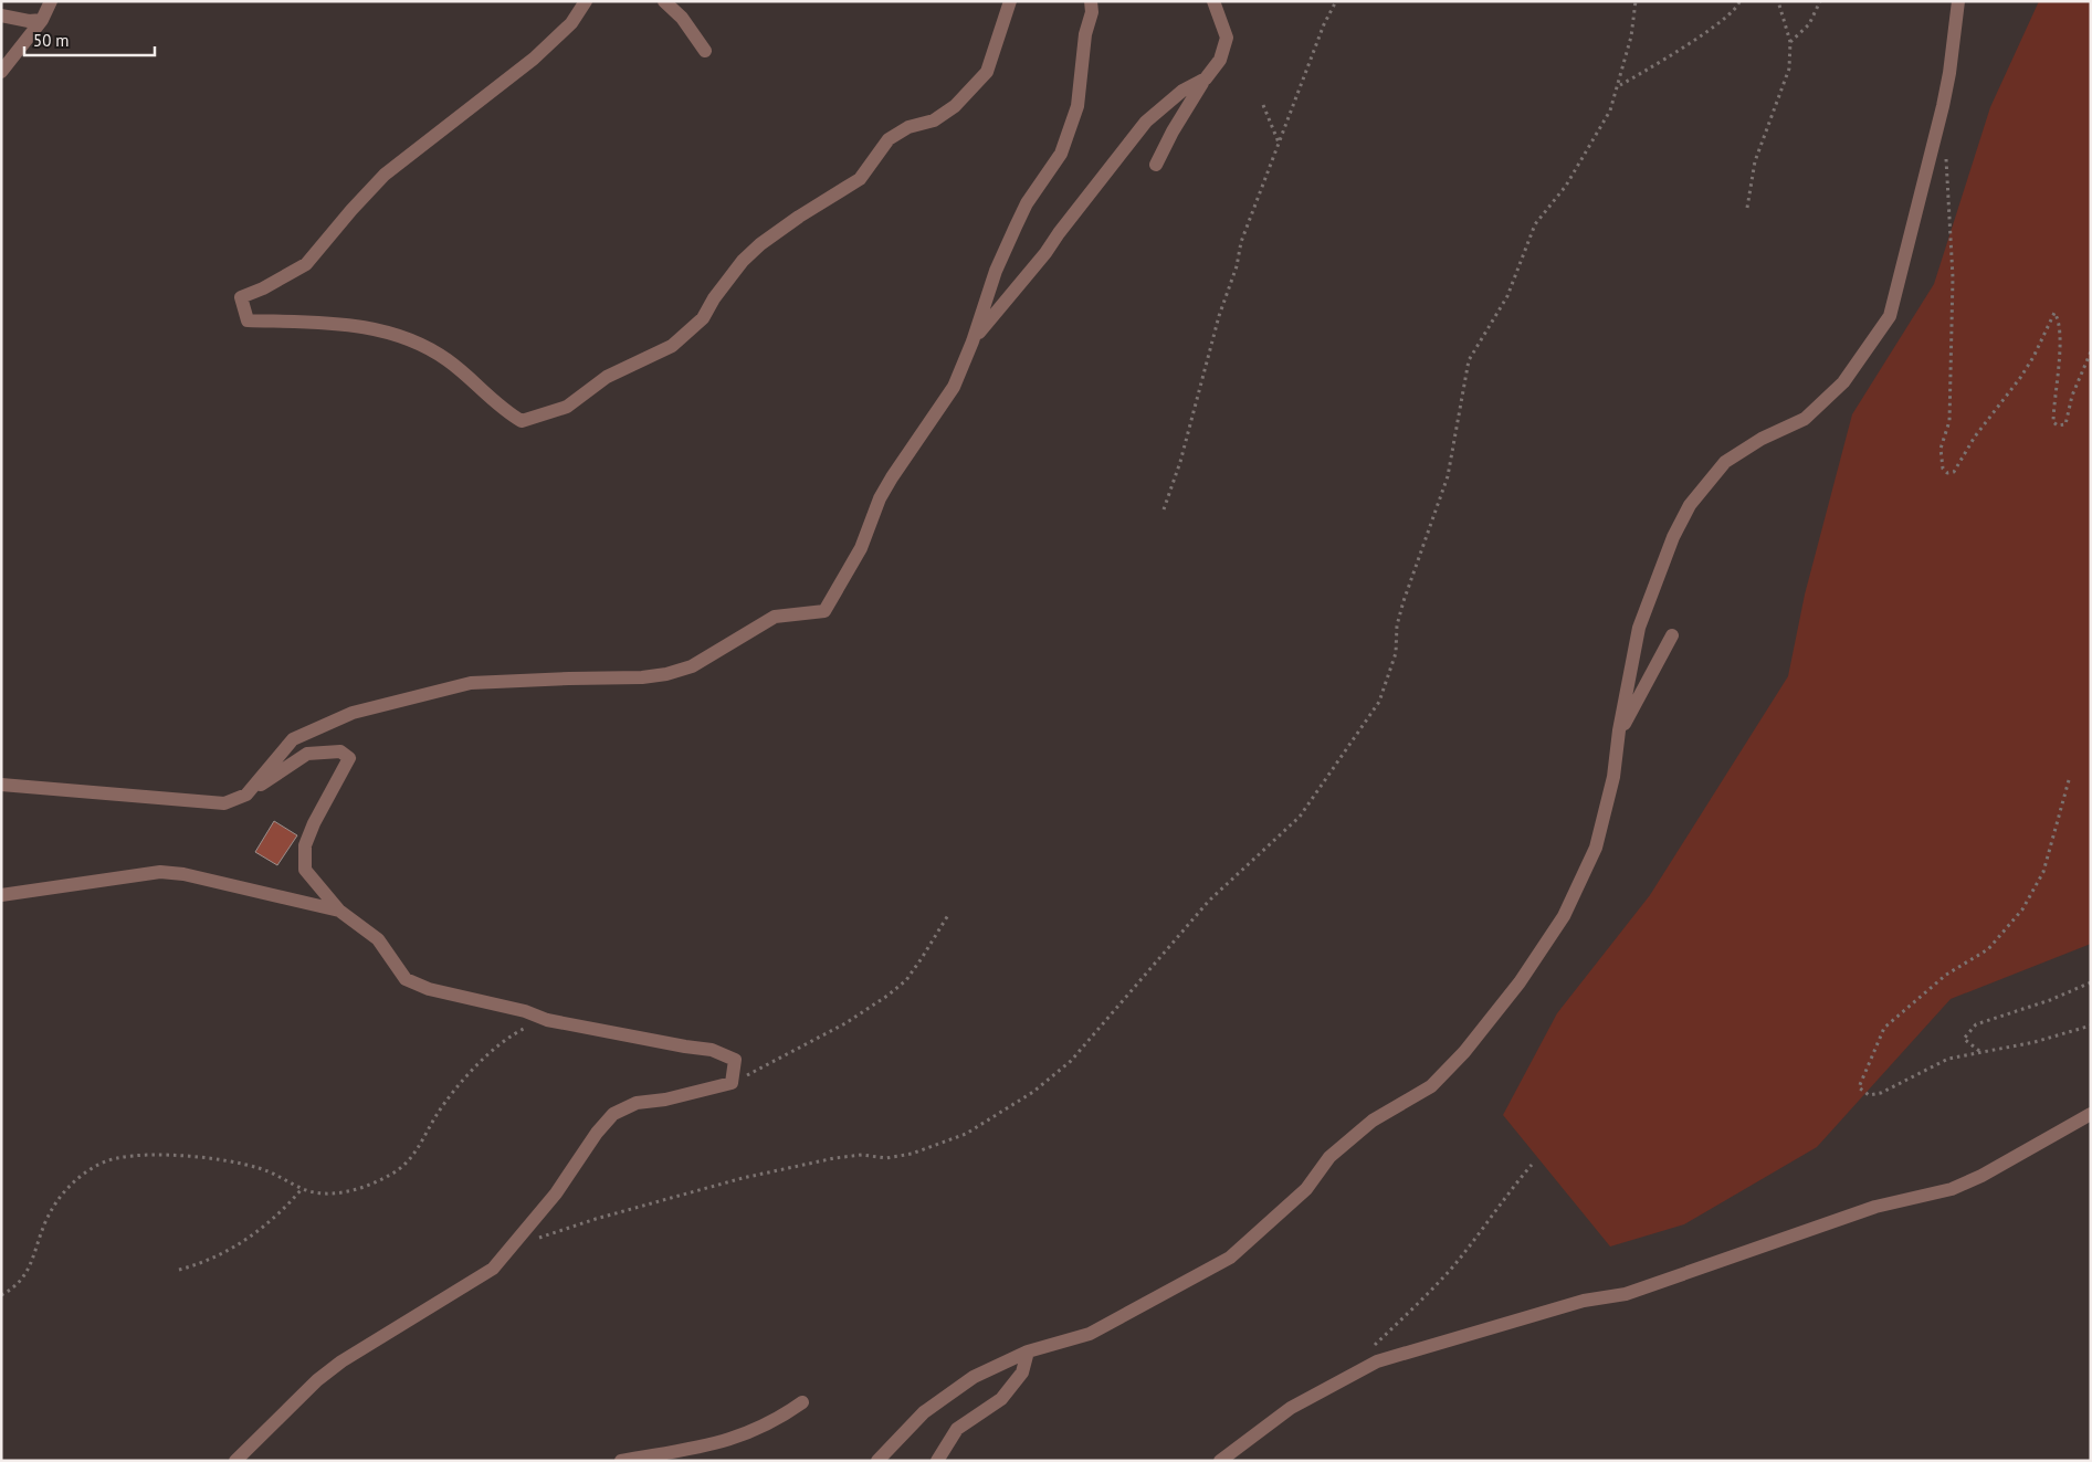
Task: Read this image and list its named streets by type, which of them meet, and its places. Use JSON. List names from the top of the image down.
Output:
{
  "scale_bar": "50 m"
}
